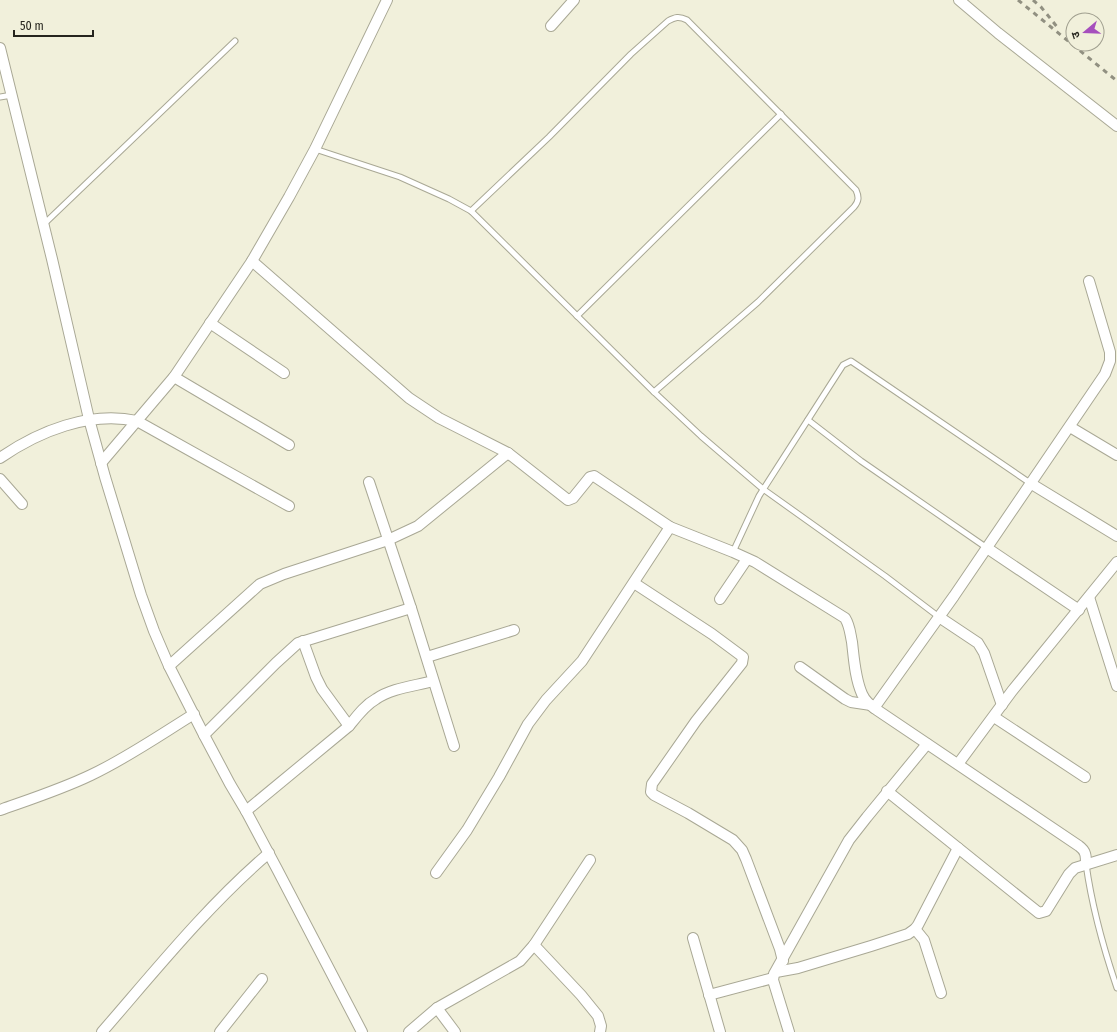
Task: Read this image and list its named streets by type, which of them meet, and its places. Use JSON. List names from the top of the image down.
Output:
{
  "scale_bar": "50 m",
  "north": "left"
}
